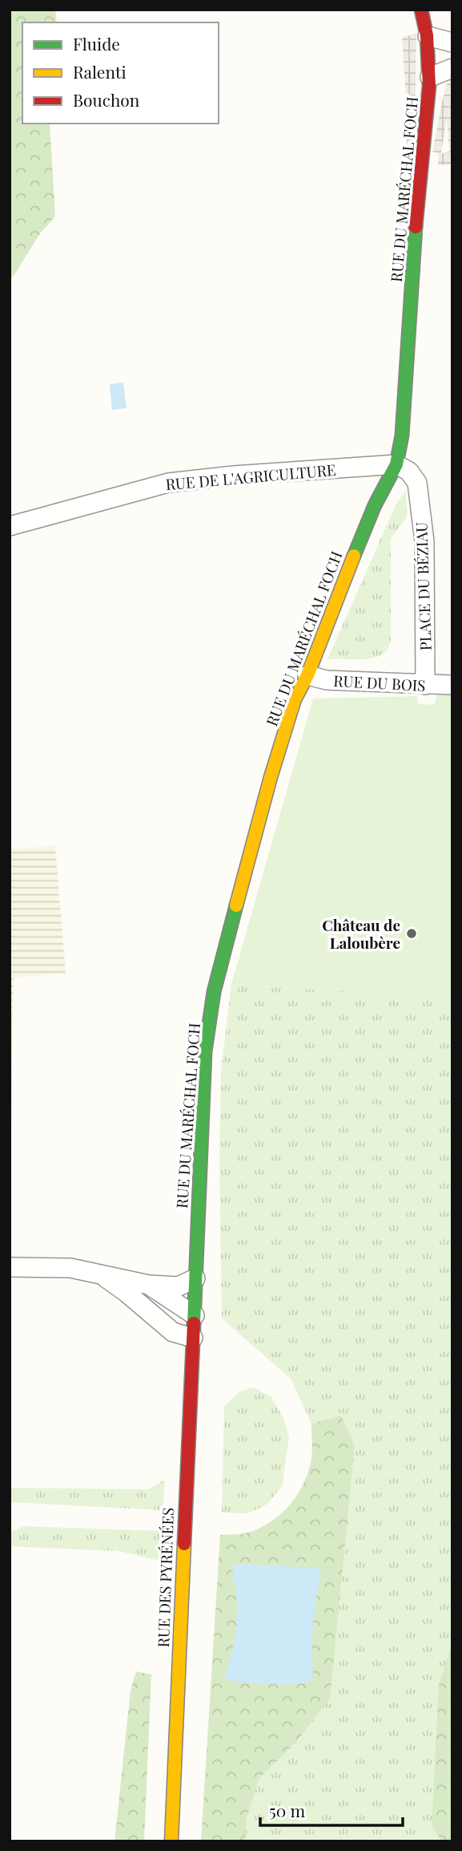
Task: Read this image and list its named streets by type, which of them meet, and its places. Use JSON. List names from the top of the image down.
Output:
{
  "streets": {
    "main road": ["RUE DU MARÉCHAL FOCH", "RUE DES PYRÉNÉES"],
    "street": ["RUE DE L'AGRICULTURE", "PLACE DU BÉZIAU", "RUE DU BOIS"]
  },
  "crossings": [
    ["RUE DU MARÉCHAL FOCH", "RUE DE L'AGRICULTURE"],
    ["RUE DU MARÉCHAL FOCH", "PLACE DU BÉZIAU"],
    ["RUE DU MARÉCHAL FOCH", "RUE DU BOIS"],
    ["RUE DU MARÉCHAL FOCH", "RUE DES PYRÉNÉES"],
    ["RUE DE L'AGRICULTURE", "PLACE DU BÉZIAU"],
    ["PLACE DU BÉZIAU", "RUE DU BOIS"]
  ],
  "places": ["Château de Laloubère"],
  "legend": ["Fluide", "Ralenti", "Bouchon"],
  "scale_bar": "50 m"
}
